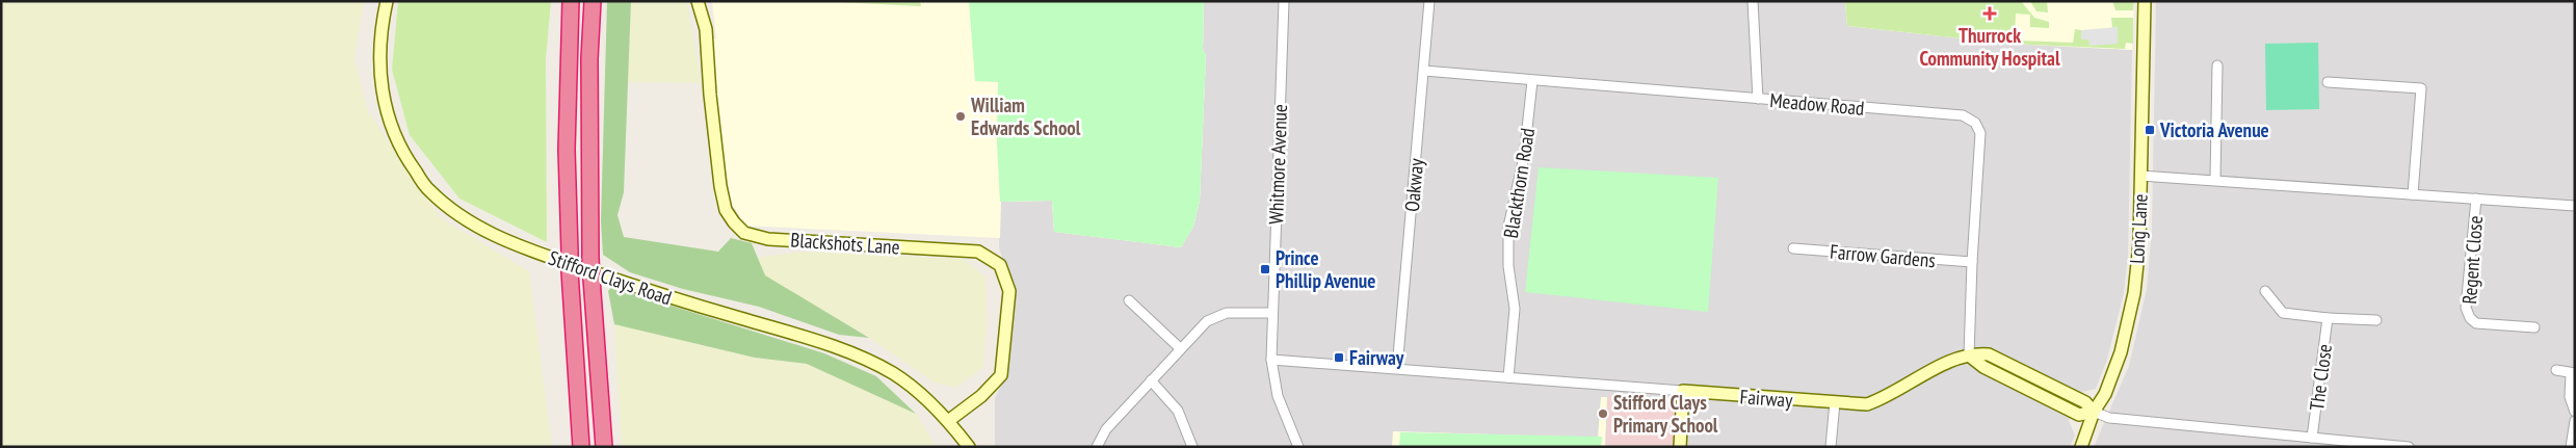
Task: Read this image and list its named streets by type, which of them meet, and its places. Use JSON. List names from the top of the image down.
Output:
{
  "streets": {
    "street": [
      "Meadow Road",
      "Whitmore Avenue",
      "Blackthorn Road",
      "Oakway",
      "Long Lane",
      "Blackshots Lane",
      "Farrow Gardens",
      "Regent Close",
      "Stifford Clays Road",
      "The Close",
      "Fairway"
    ]
  },
  "crossings": [
    ["Meadow Road", "Blackthorn Road"],
    ["Meadow Road", "Oakway"],
    ["Meadow Road", "Farrow Gardens"],
    ["Meadow Road", "Fairway"],
    ["Whitmore Avenue", "Fairway"],
    ["Blackthorn Road", "Fairway"],
    ["Oakway", "Fairway"],
    ["Blackshots Lane", "Stifford Clays Road"]
  ],
  "places": {
    "health": ["Thurrock Community Hospital"],
    "other": ["William Edwards School", "Stifford Clays Primary School"],
    "transit": ["Victoria Avenue", "Prince Phillip Avenue", "Fairway"]
  }
}
